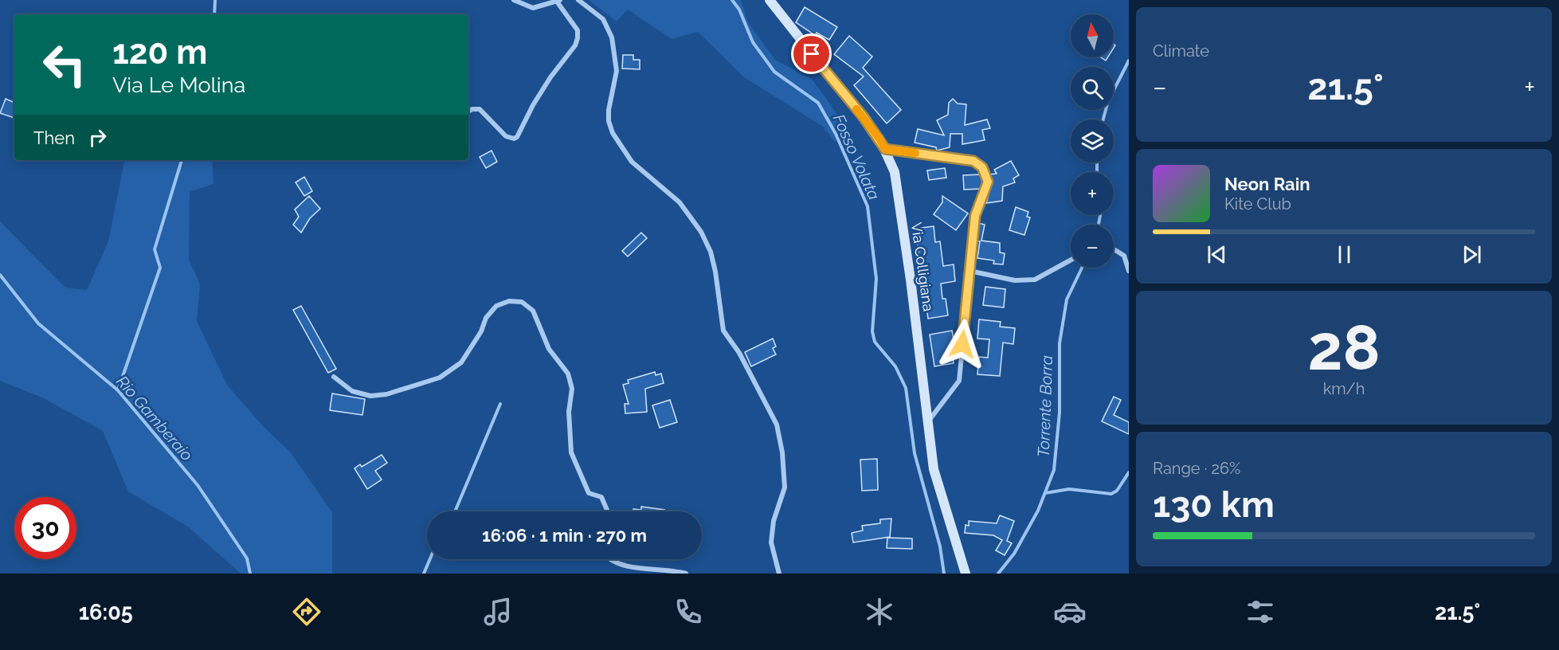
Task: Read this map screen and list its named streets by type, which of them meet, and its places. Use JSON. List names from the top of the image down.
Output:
{
  "streets": {
    "street": ["Via Colligiana"]
  },
  "water": ["Fosso Volata", "Torrente Borra", "Rio Gamberaio"],
  "north": "top",
  "page": {
    "tile": [
      "Climate",
      ["28", "km/h"],
      ["Range · 26%", "130 km"]
    ],
    "map_buttons": ["+", "−"],
    "turn": ["120 m", "Via Le Molina"],
    "heat": ["−", "21.5°", "+"],
    "then": "Then",
    "song": ["Neon Rain", "Kite Club"],
    "limit": "30",
    "trip": "16:06 · 1 min · 270 m",
    "tabs": ["16:05", "21.5°"]
  }
}
